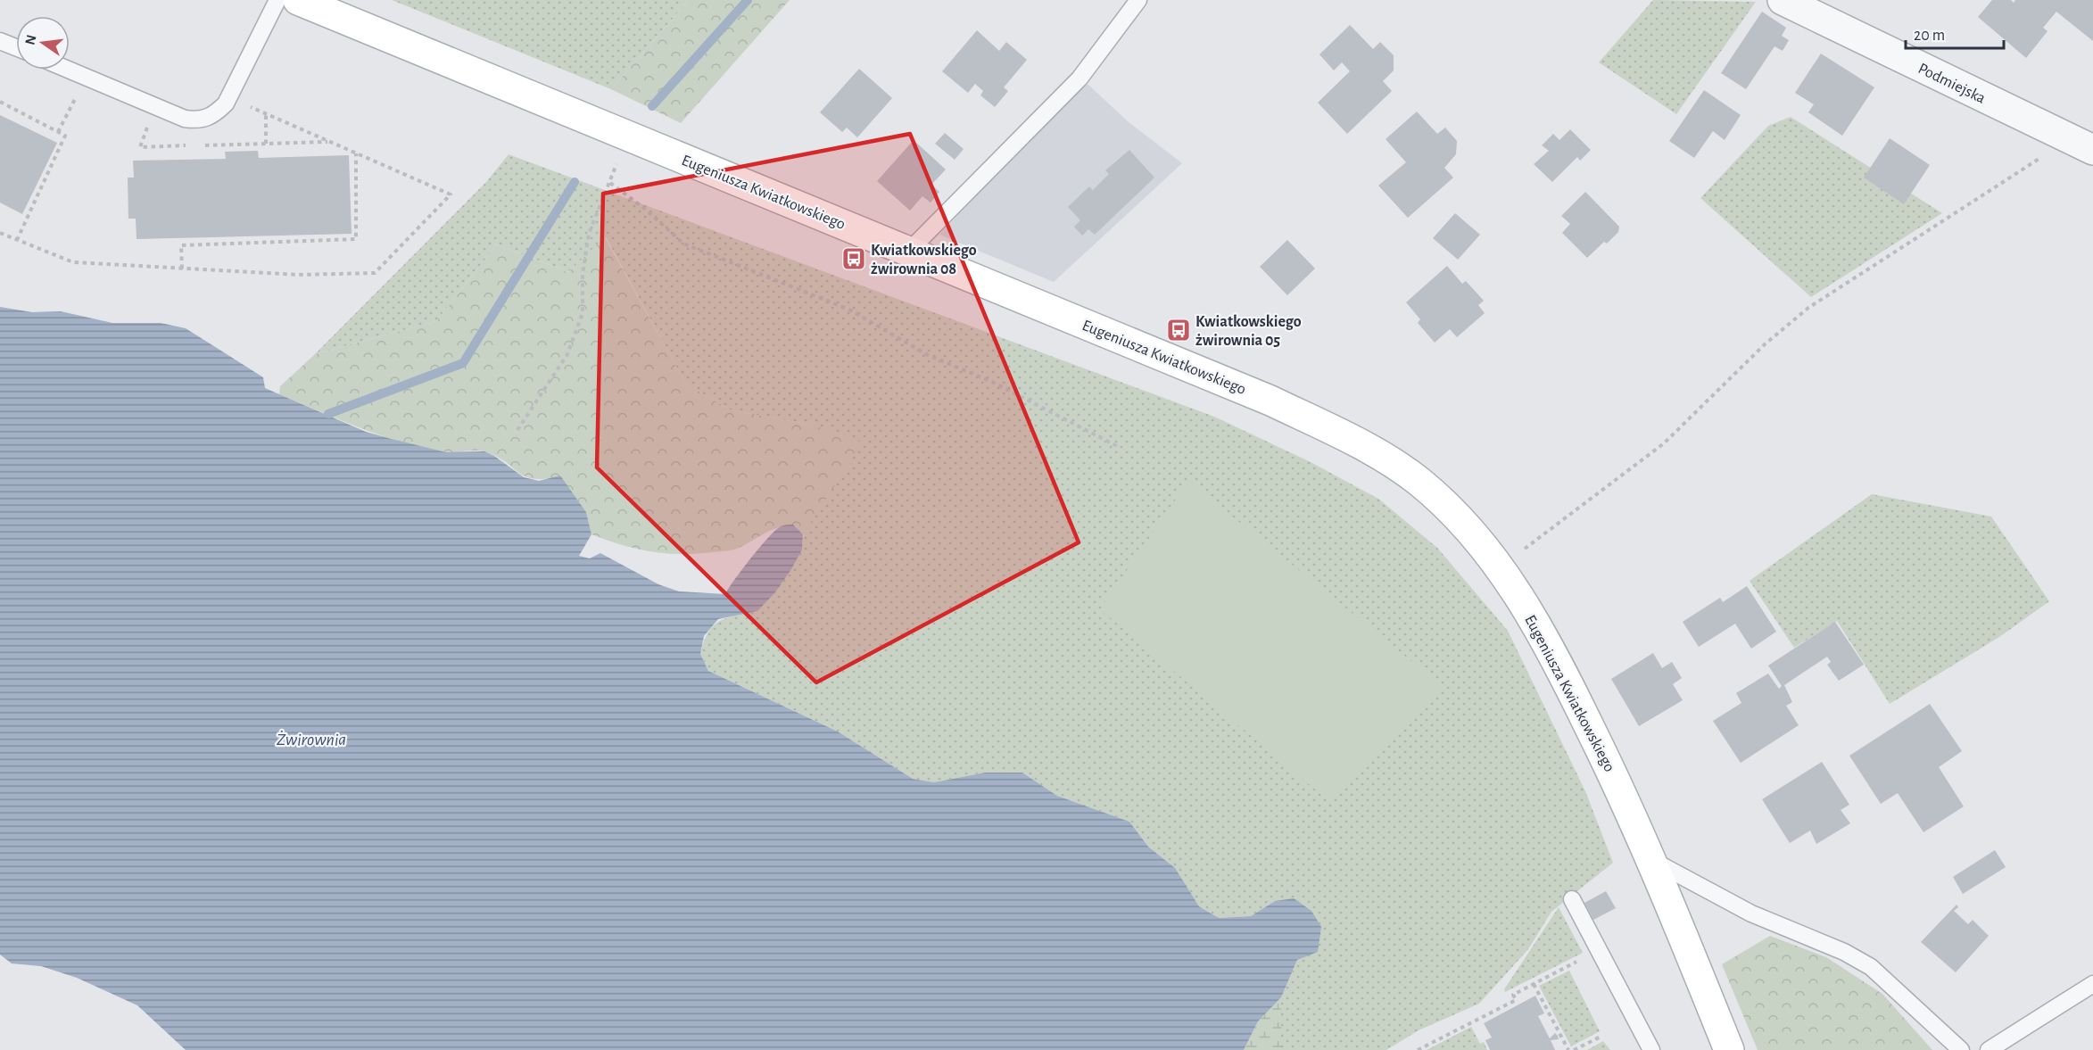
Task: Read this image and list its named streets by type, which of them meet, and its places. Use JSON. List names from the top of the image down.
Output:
{
  "streets": {
    "street": ["Podmiejska", "Eugeniusza Kwiatkowskiego"]
  },
  "water": ["Żwirownia"],
  "places": {
    "bus stop": ["Kwiatkowskiego żwirownia 08", "Kwiatkowskiego żwirownia 05"]
  },
  "scale_bar": "20 m",
  "north": "left"
}
